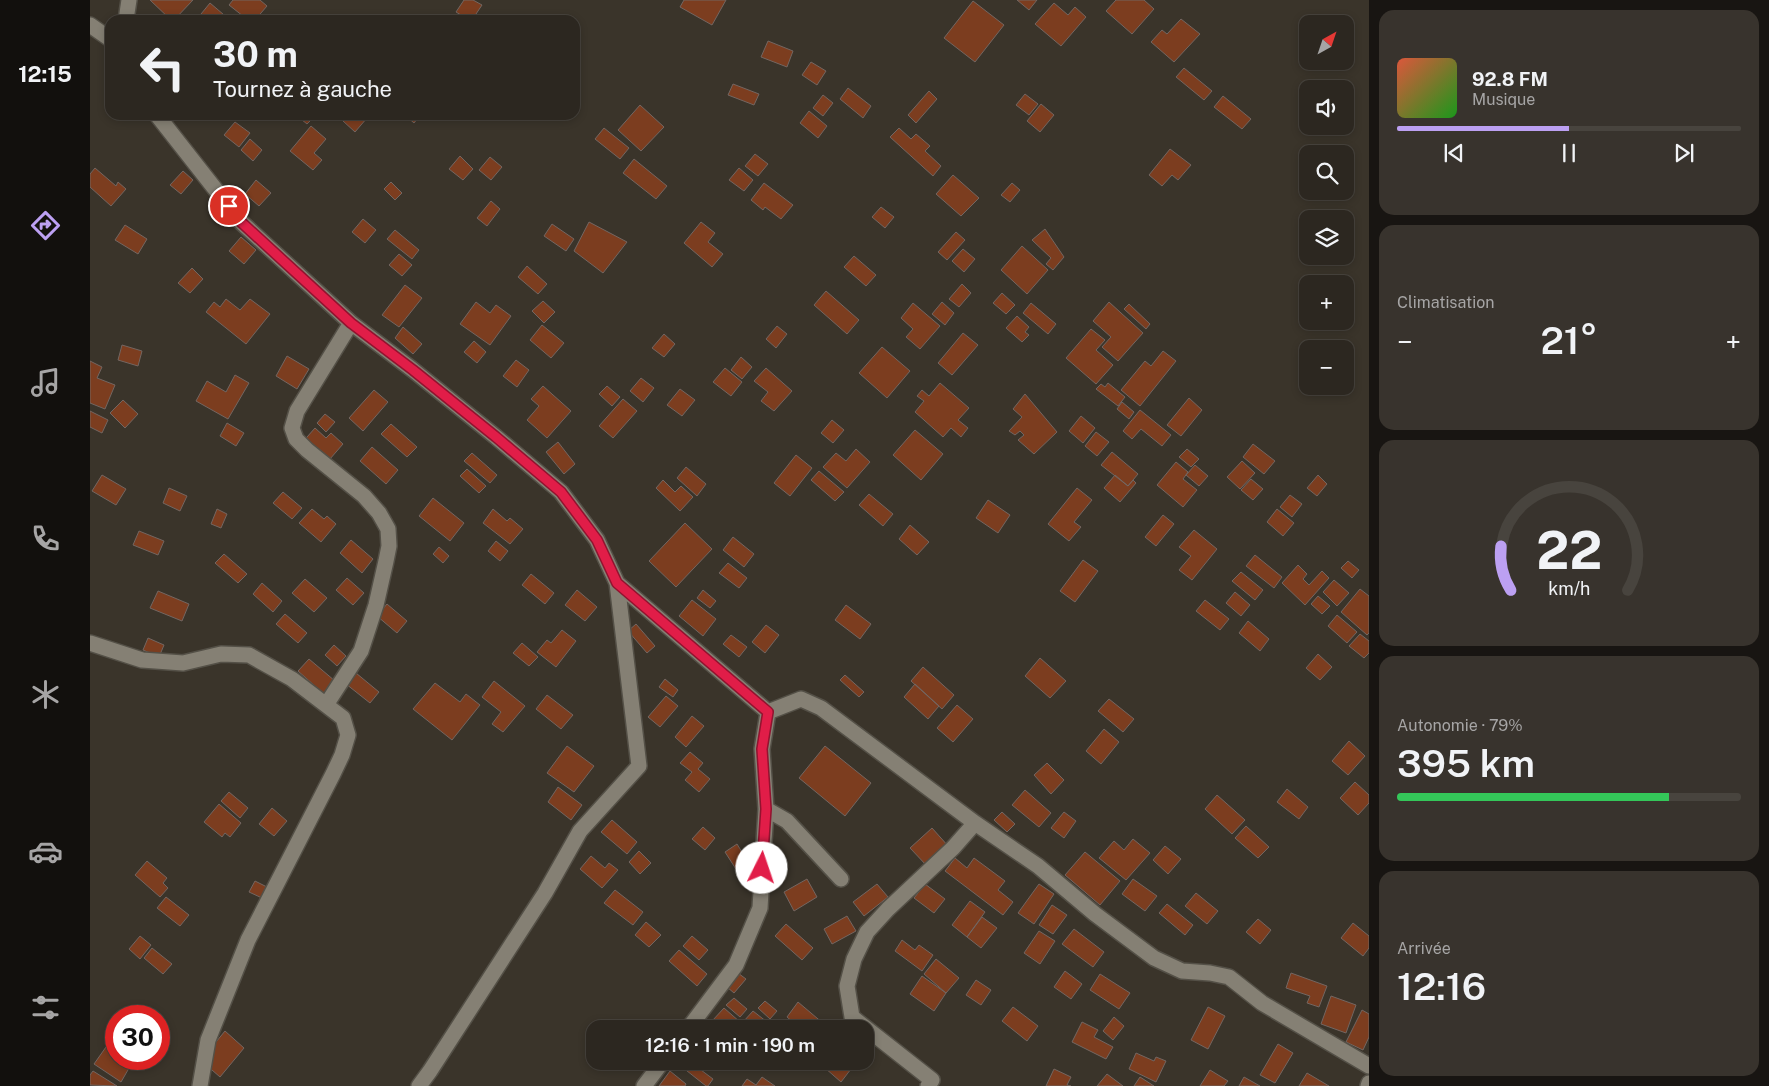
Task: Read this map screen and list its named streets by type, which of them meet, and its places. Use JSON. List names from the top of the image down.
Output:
{
  "north": "top right",
  "page": {
    "tabs": "12:15",
    "map_buttons": ["+", "−"],
    "turn": ["30 m", "Tournez à gauche"],
    "song": ["92.8 FM", "Musique"],
    "tile": [
      "Climatisation",
      ["Autonomie · 79%", "395 km"],
      ["Arrivée", "12:16"]
    ],
    "heat": ["−", "21°", "+"],
    "limit": "30",
    "trip": "12:16 · 1 min · 190 m",
    "gauge": ["22", "km/h"]
  }
}
